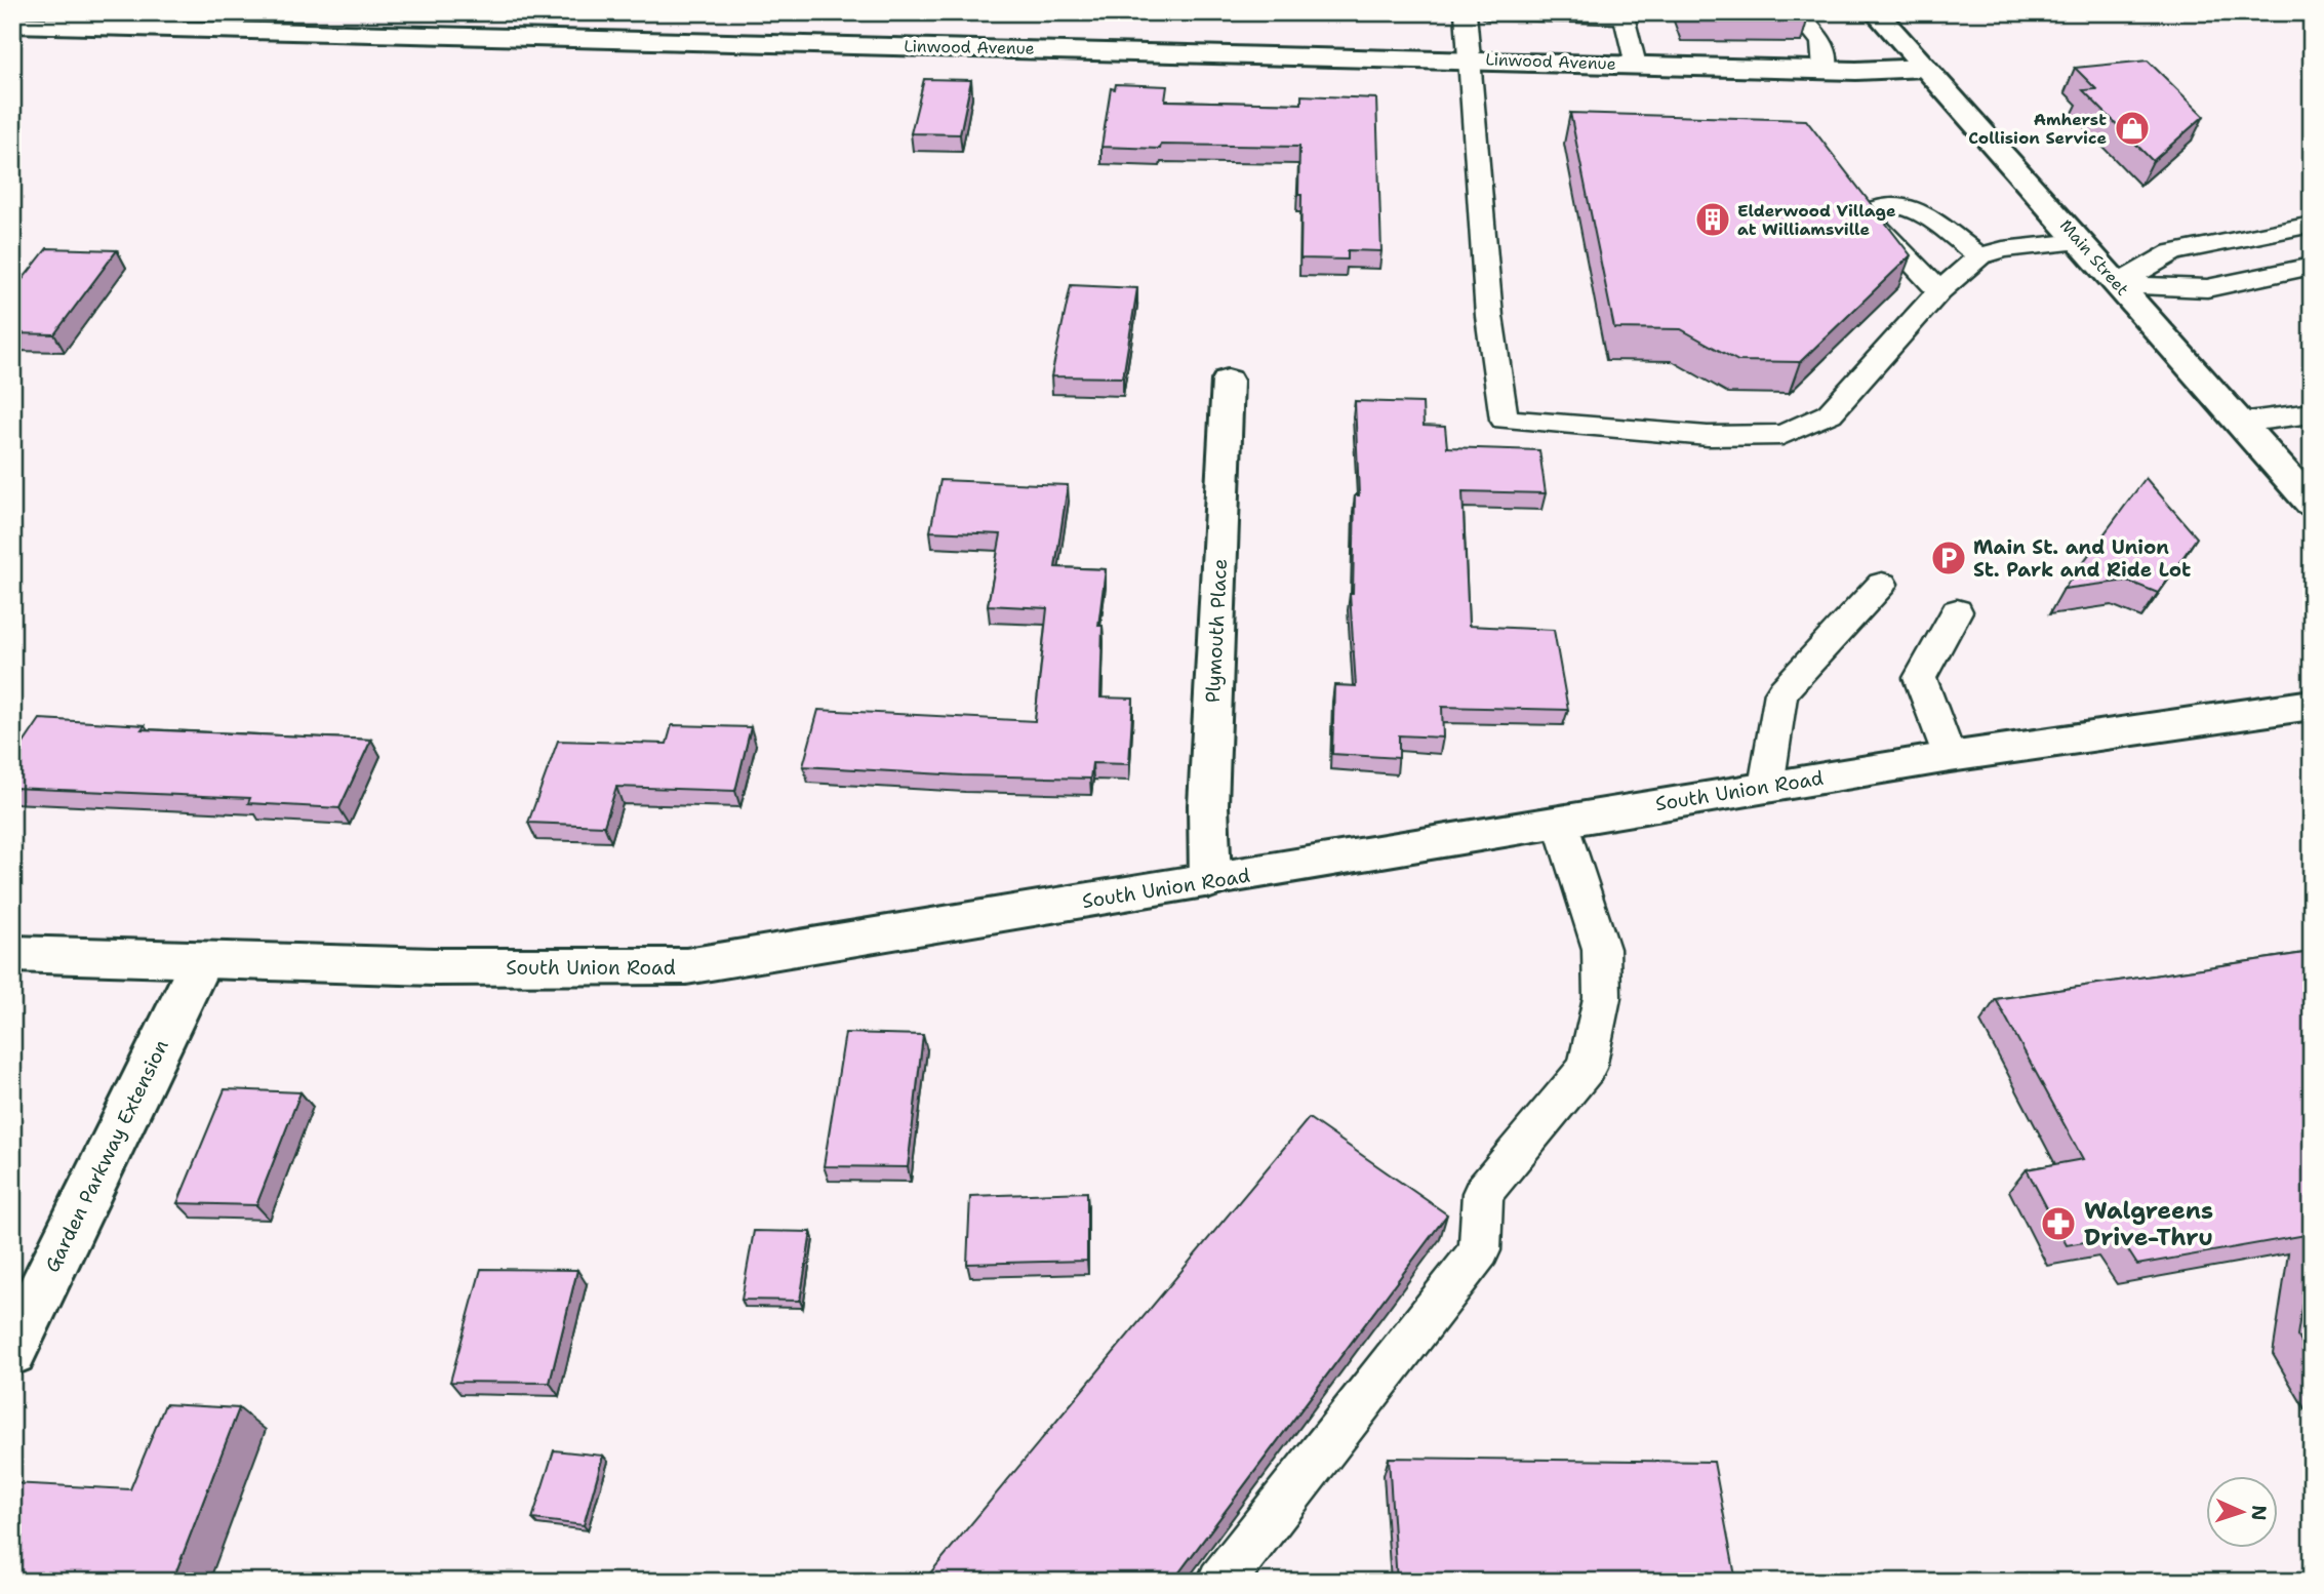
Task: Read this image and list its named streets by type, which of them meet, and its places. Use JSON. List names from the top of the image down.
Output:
{
  "streets": {
    "street": [
      "Linwood Avenue",
      "Main Street",
      "Plymouth Place",
      "South Union Road",
      "Garden Parkway Extension"
    ]
  },
  "crossings": [
    ["Linwood Avenue", "Main Street"],
    ["Plymouth Place", "South Union Road"],
    ["South Union Road", "Garden Parkway Extension"]
  ],
  "places": {
    "shop": ["Amherst Collision Service"],
    "building": ["Elderwood Village at Williamsville"],
    "parking": ["Main St. and Union St. Park and Ride Lot"],
    "pharmacy": ["Walgreens Drive-Thru"]
  },
  "north": "right"
}
